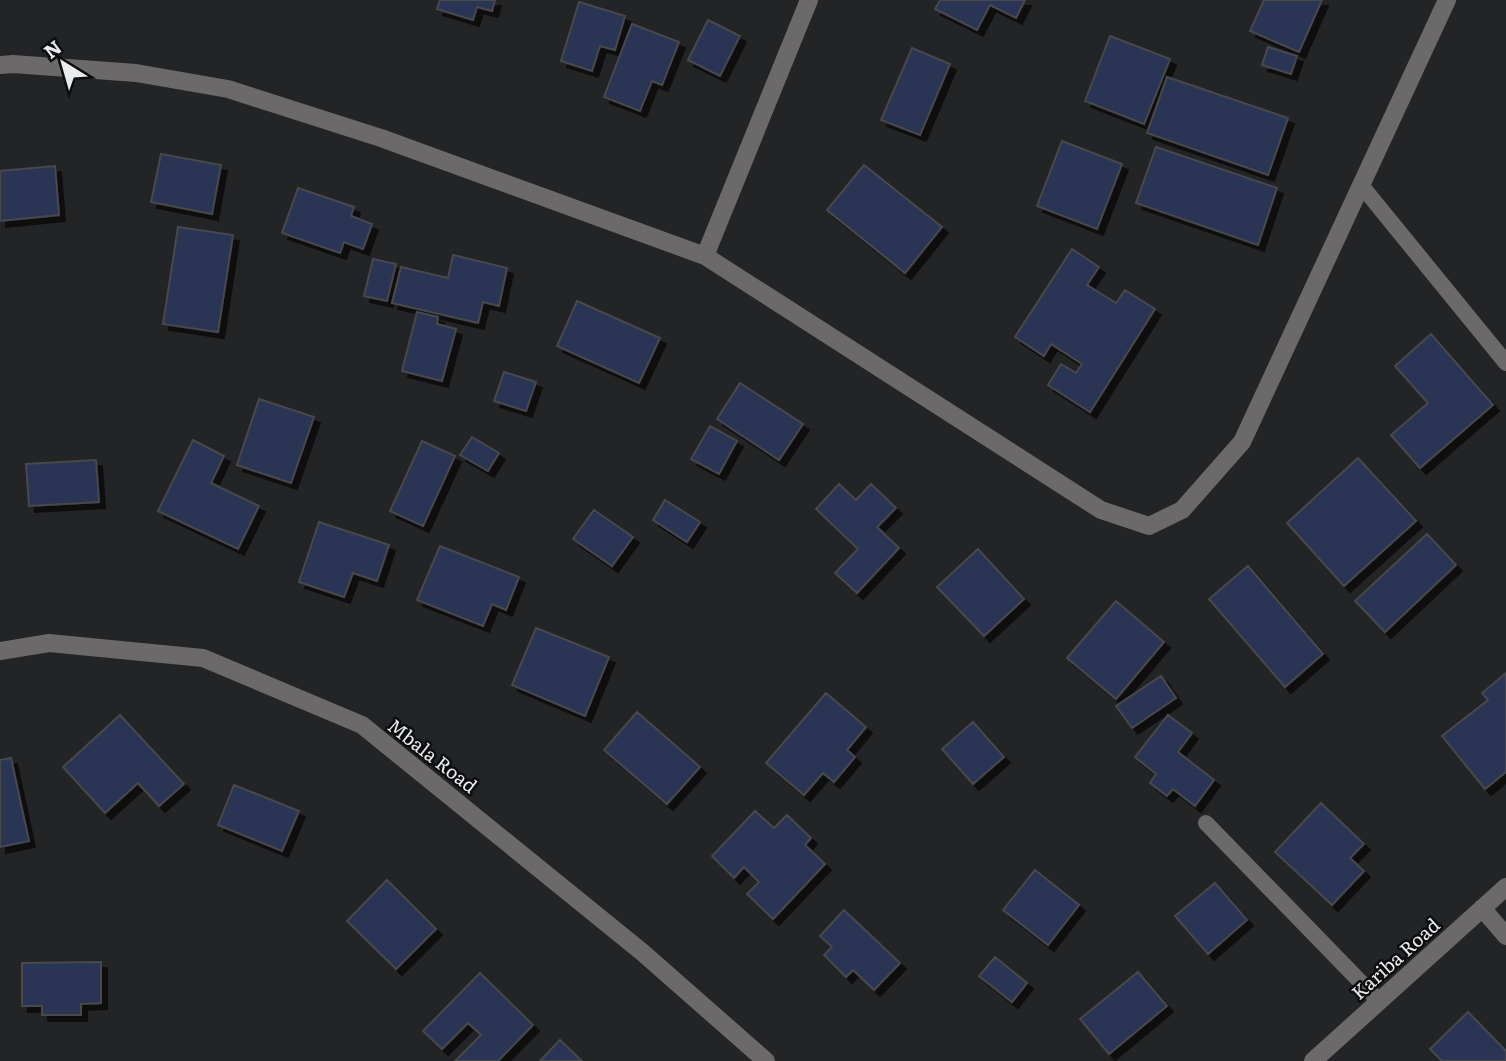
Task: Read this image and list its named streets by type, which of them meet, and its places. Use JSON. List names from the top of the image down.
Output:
{
  "streets": {
    "street": ["Mbala Road", "Kariba Road"]
  },
  "north": "top left"
}
